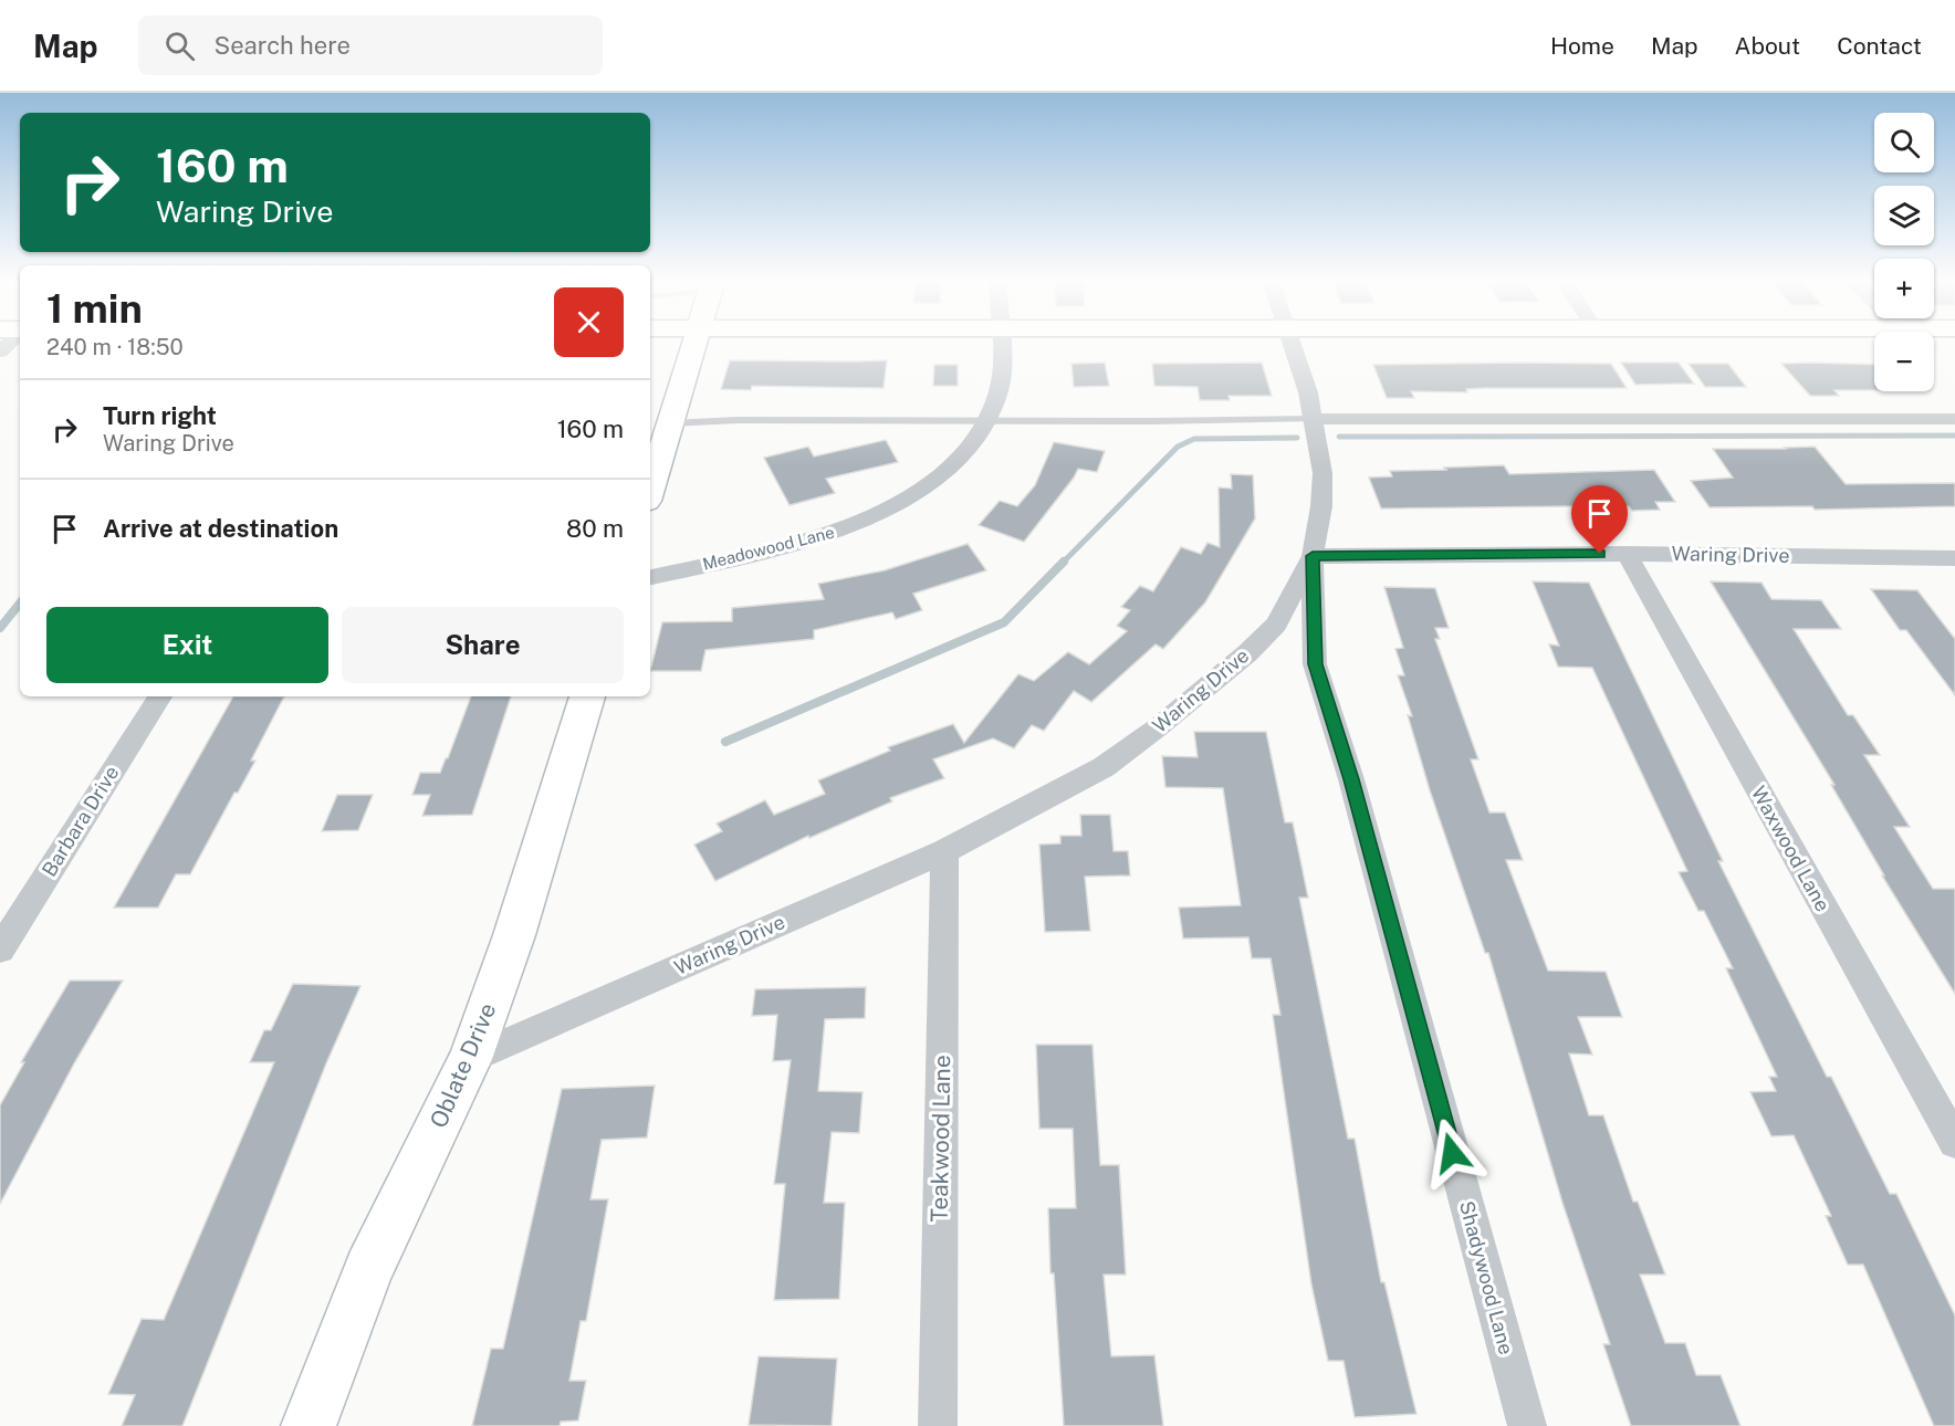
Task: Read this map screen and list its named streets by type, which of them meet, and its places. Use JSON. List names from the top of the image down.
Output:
{
  "streets": {
    "main road": ["Oblate Drive"],
    "street": [
      "Meadowood Lane",
      "Waring Drive",
      "Barbara Drive",
      "Waxwood Lane",
      "Teakwood Lane",
      "Shadywood Lane"
    ]
  },
  "crossings": [
    ["Waring Drive", "Waxwood Lane"],
    ["Waring Drive", "Oblate Drive"],
    ["Waring Drive", "Teakwood Lane"],
    ["Waring Drive", "Shadywood Lane"]
  ],
  "page": {
    "header": "Map",
    "search": "Search here",
    "nav": [
      "Home",
      "Map",
      "About",
      "Contact"
    ],
    "map_buttons": ["+", "−"],
    "turn": ["160 m", "Waring Drive"],
    "heading": ["1 min", "240 m · 18:50"],
    "list": [
      {
        "name": "Turn right",
        "note": "Waring Drive",
        "value": "160 m"
      },
      {
        "name": "Arrive at destination",
        "value": "80 m"
      }
    ],
    "buttons": ["Exit", "Share"]
  }
}
